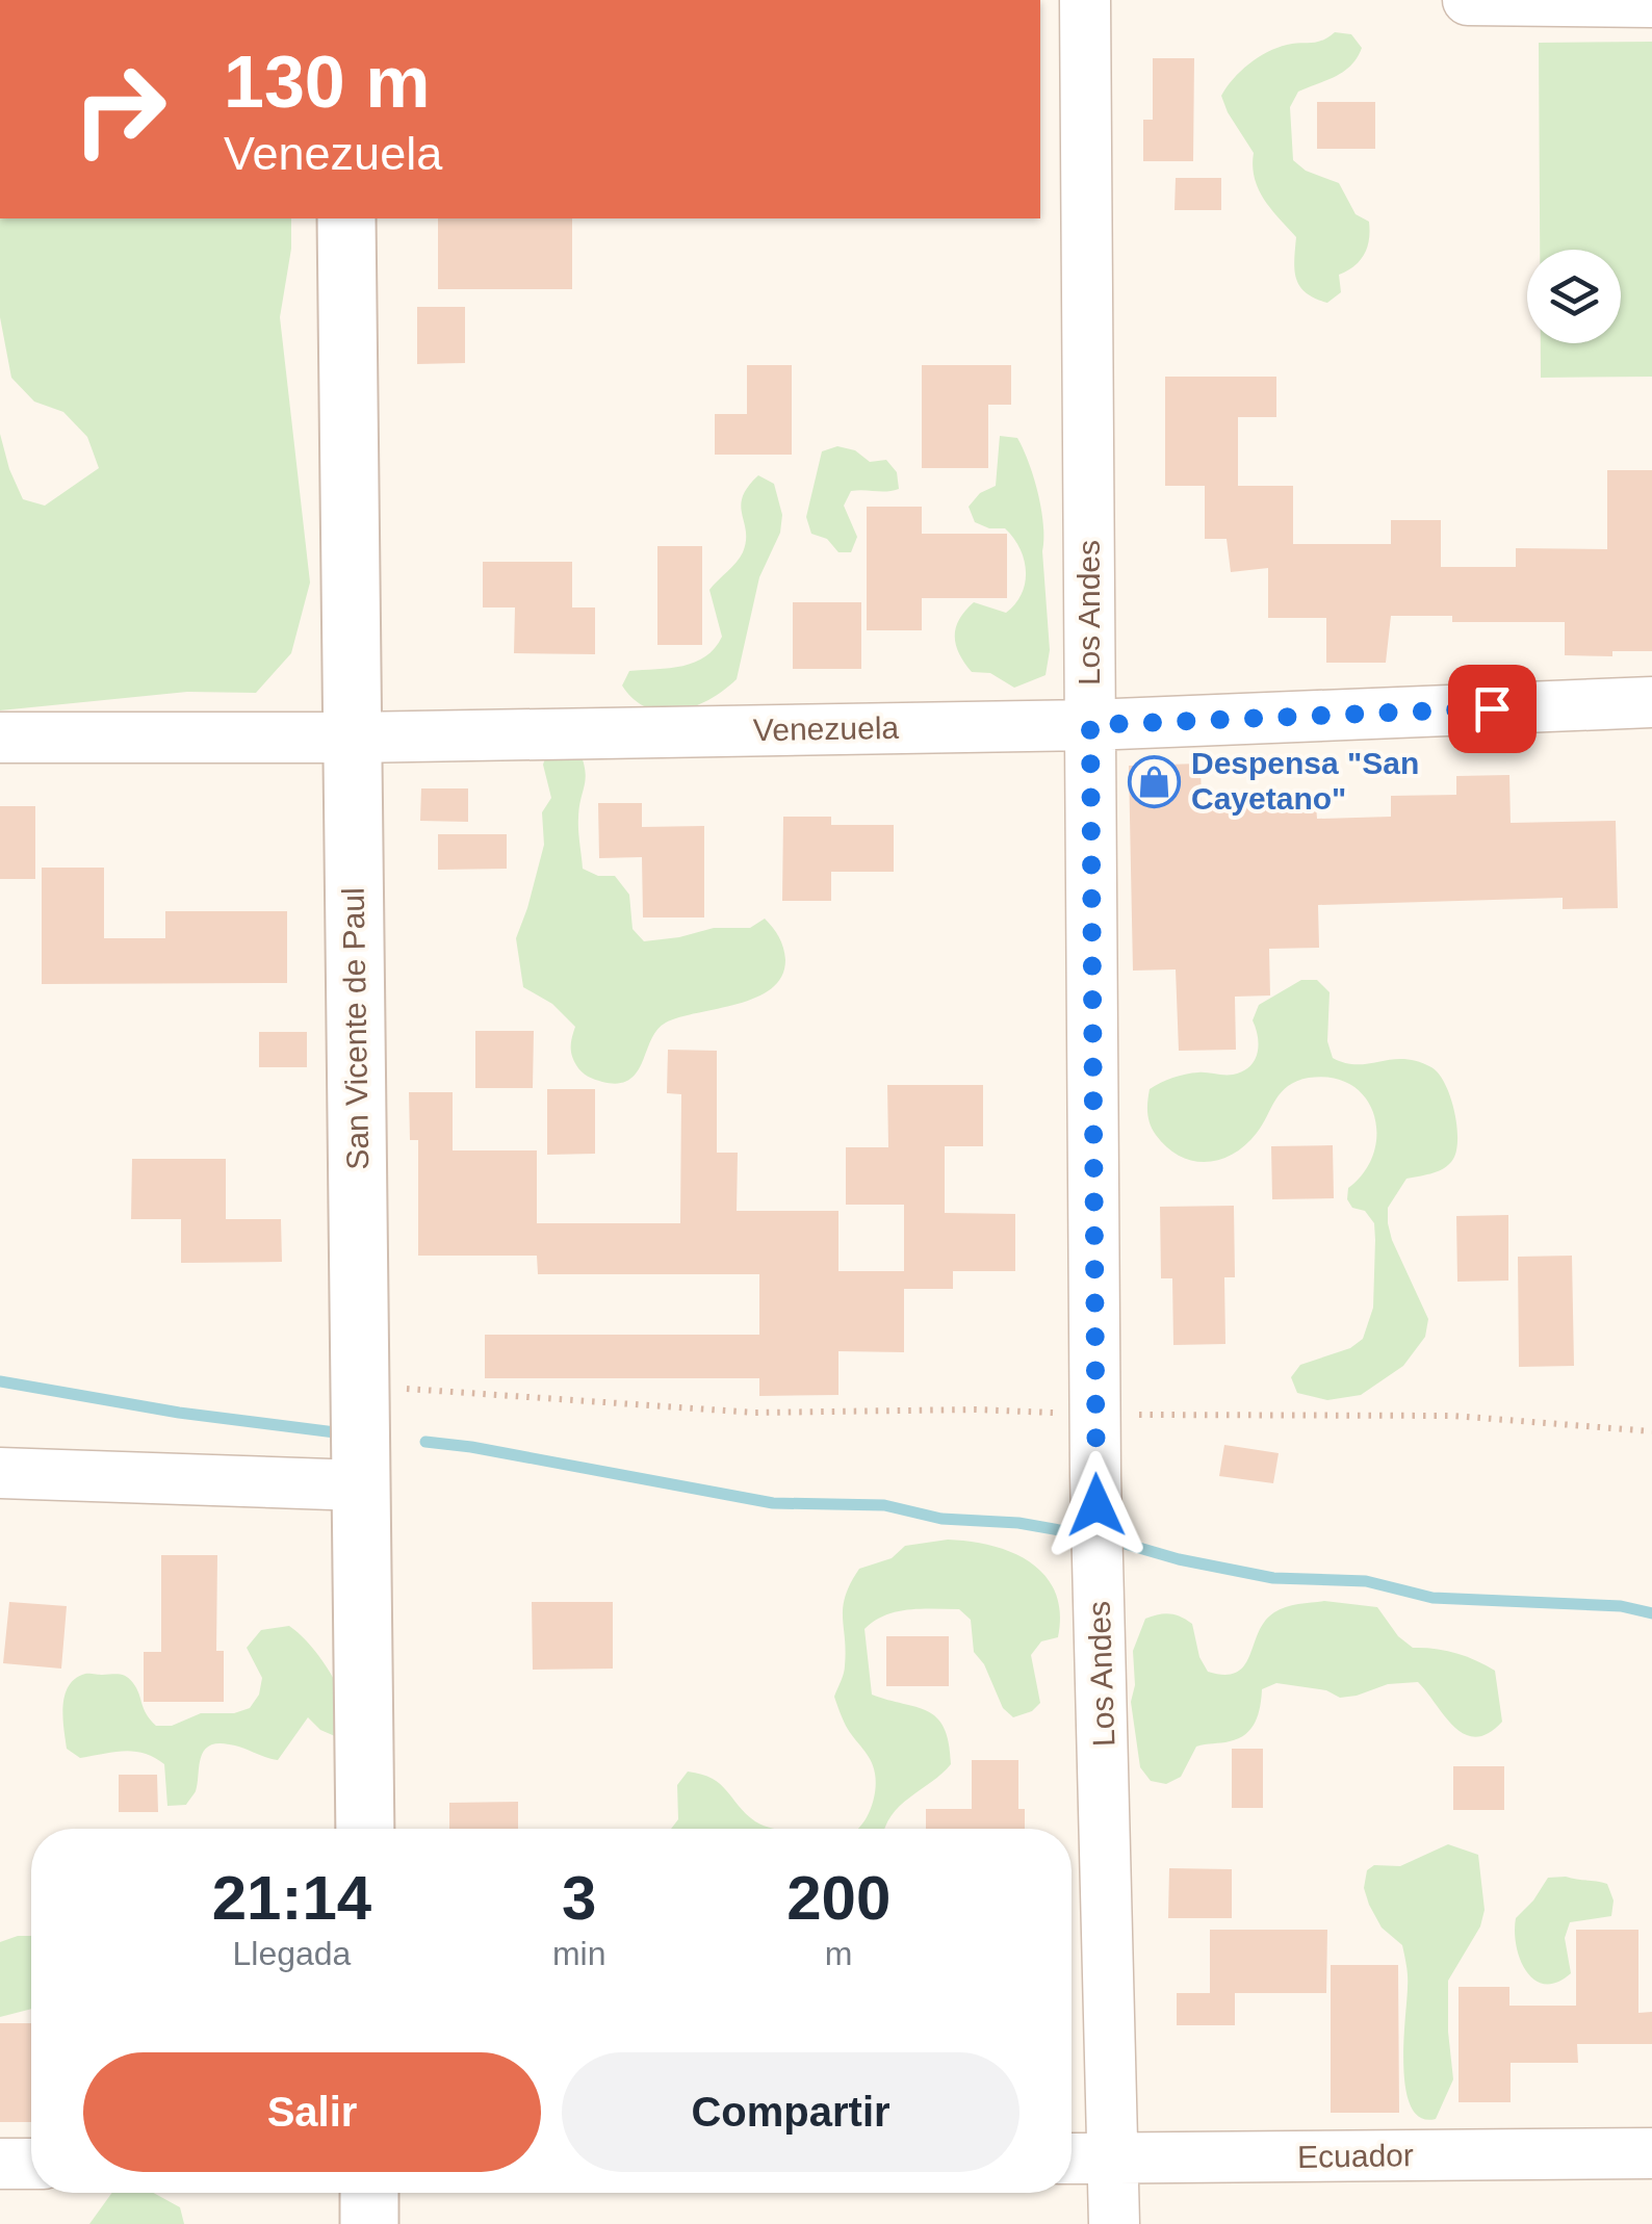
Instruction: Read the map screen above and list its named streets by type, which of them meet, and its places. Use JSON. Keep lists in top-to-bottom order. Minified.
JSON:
{"streets":{"street":["Los Andes","Venezuela","San Vicente de Paul","Ecuador"]},"crossings":[["Los Andes","Venezuela"],["Los Andes","Ecuador"],["Venezuela","San Vicente de Paul"]],"places":{"shop":["Despensa \"San Cayetano\""]},"page":{"turn":["130 m","Venezuela"],"eta":["21:14","Llegada","3","min","200","m"],"buttons":["Salir","Compartir"]}}
